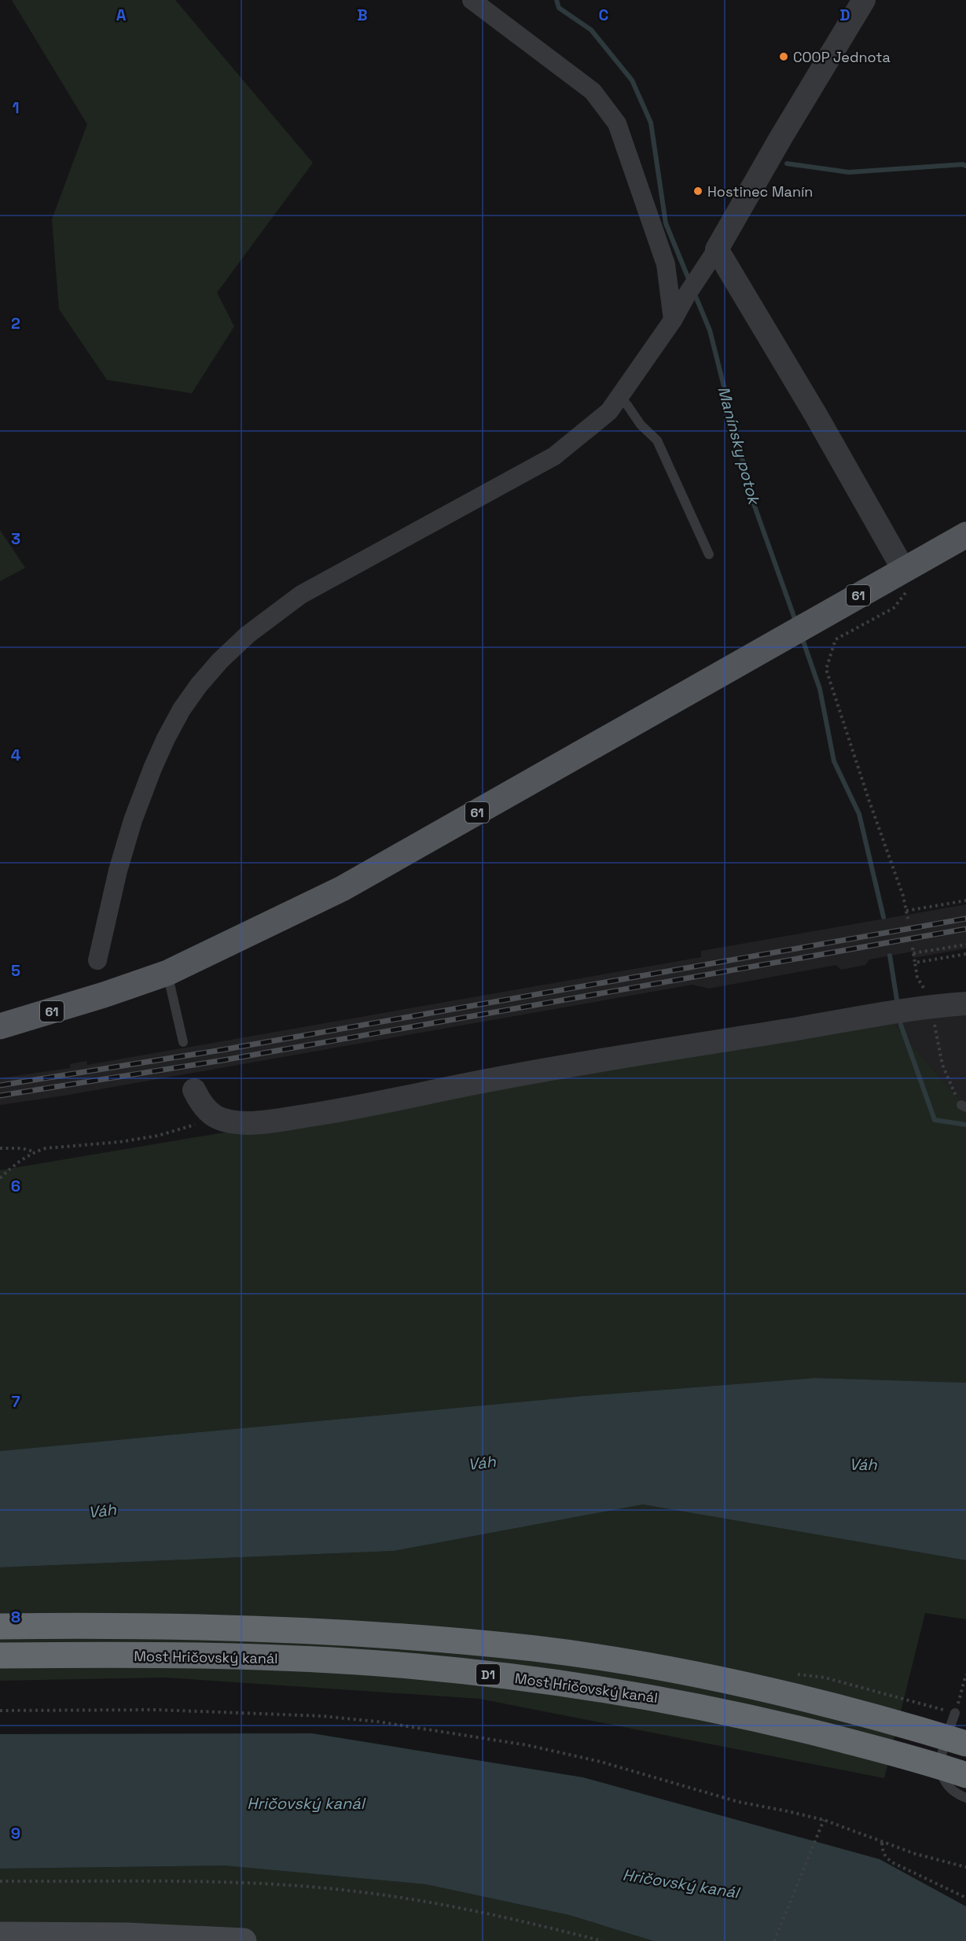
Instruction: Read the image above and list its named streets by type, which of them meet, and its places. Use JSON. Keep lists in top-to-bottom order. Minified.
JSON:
{"streets":{"highway":["Most Hričovský kanál","D1"],"main road":["61"]},"water":["Manínsky potok","Váh","Hričovský kanál"],"places":["COOP Jednota","Hostinec Manín"],"grid":{"columns":["A","B","C","D"],"rows":["1","2","3","4","5","6","7","8","9"]}}
